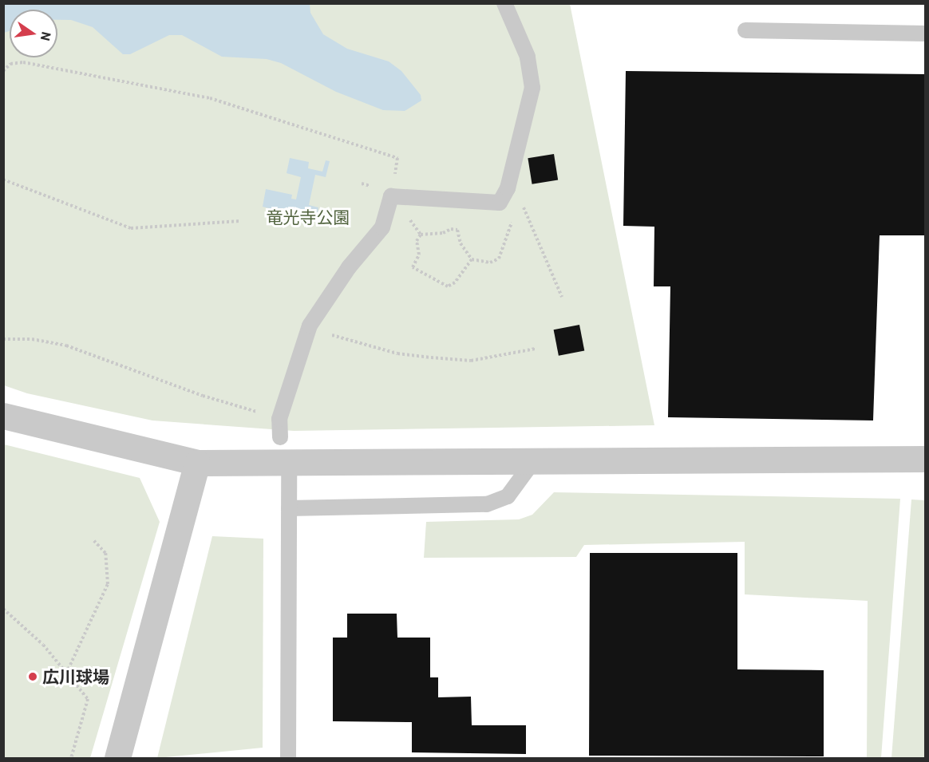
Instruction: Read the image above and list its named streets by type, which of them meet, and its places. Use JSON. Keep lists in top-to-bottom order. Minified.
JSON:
{"parks":["竜光寺公園"],"places":["広川球場"],"north":"right"}
